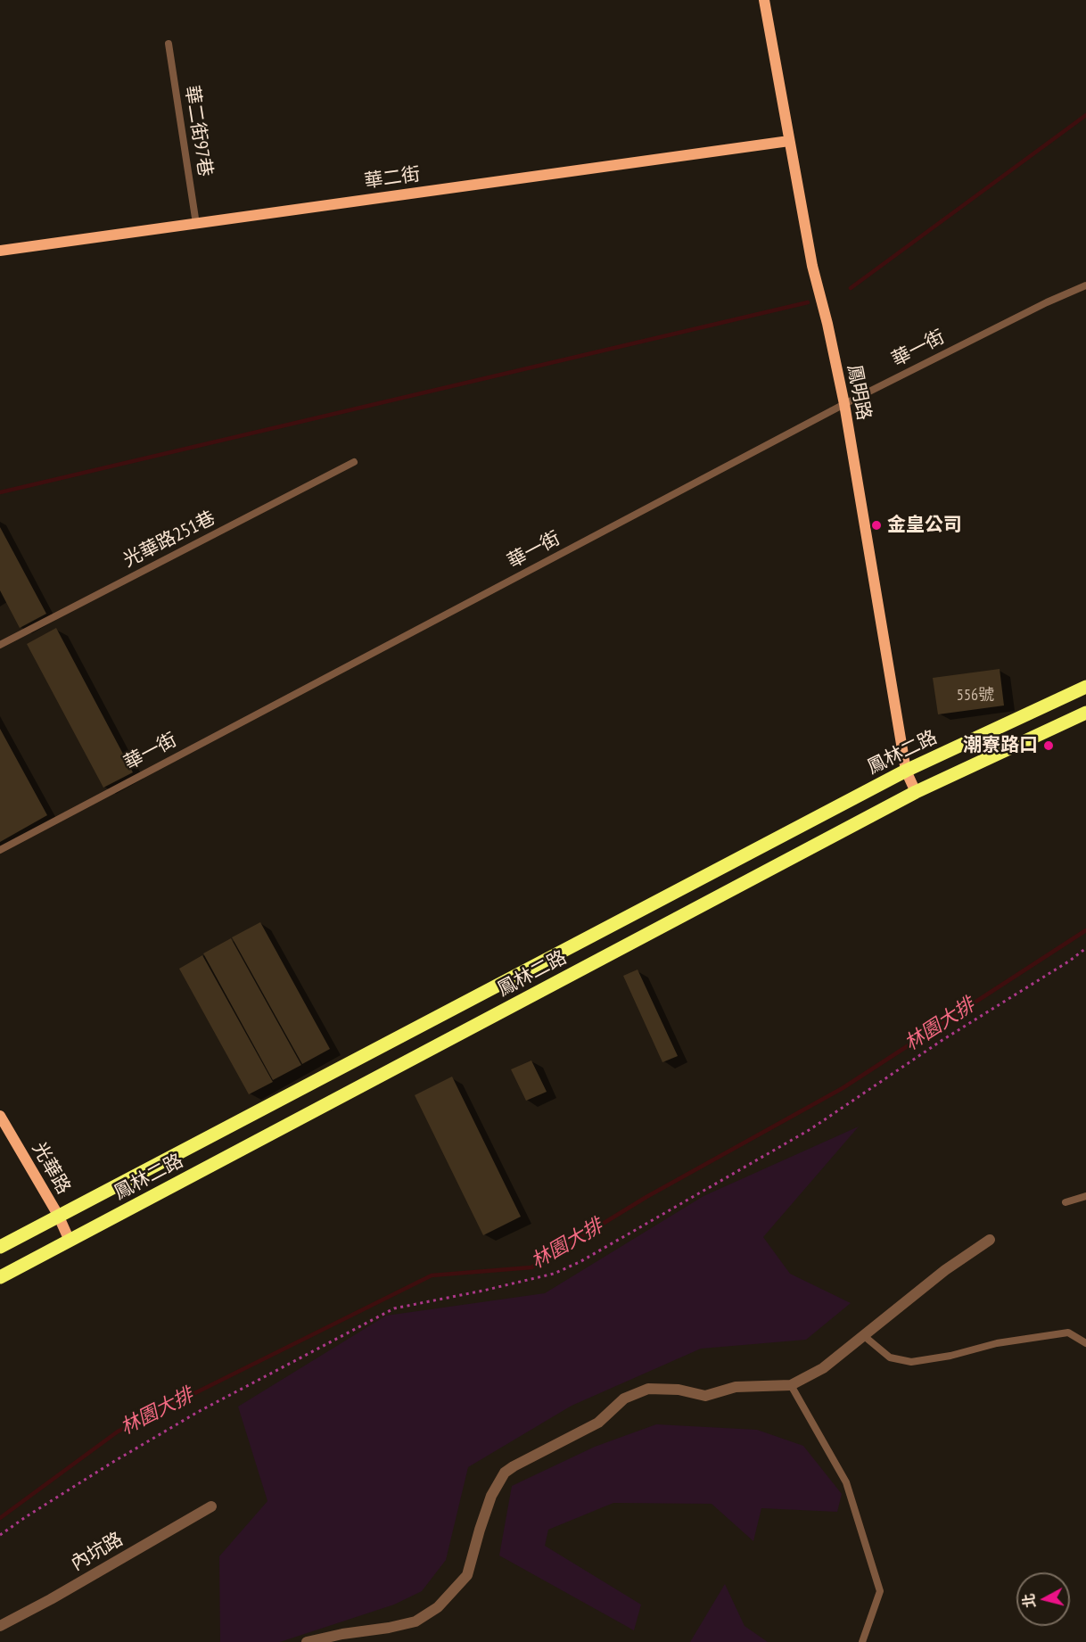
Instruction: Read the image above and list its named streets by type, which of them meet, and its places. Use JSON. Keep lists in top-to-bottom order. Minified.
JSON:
{"streets":{"main road":["鳳林二路"],"street":["華二街","鳳明路","光華路","內坑路"],"lane":["華二街97巷","華一街","光華路251巷"]},"crossings":[["華二街97巷","華二街"],["華二街","鳳明路"],["華一街","鳳明路"],["鳳明路","鳳林二路"],["鳳林二路","光華路"]],"water":["林園大排"],"places":["金皇公司","潮寮路口"],"house_numbers":["556號"],"north":"left"}
